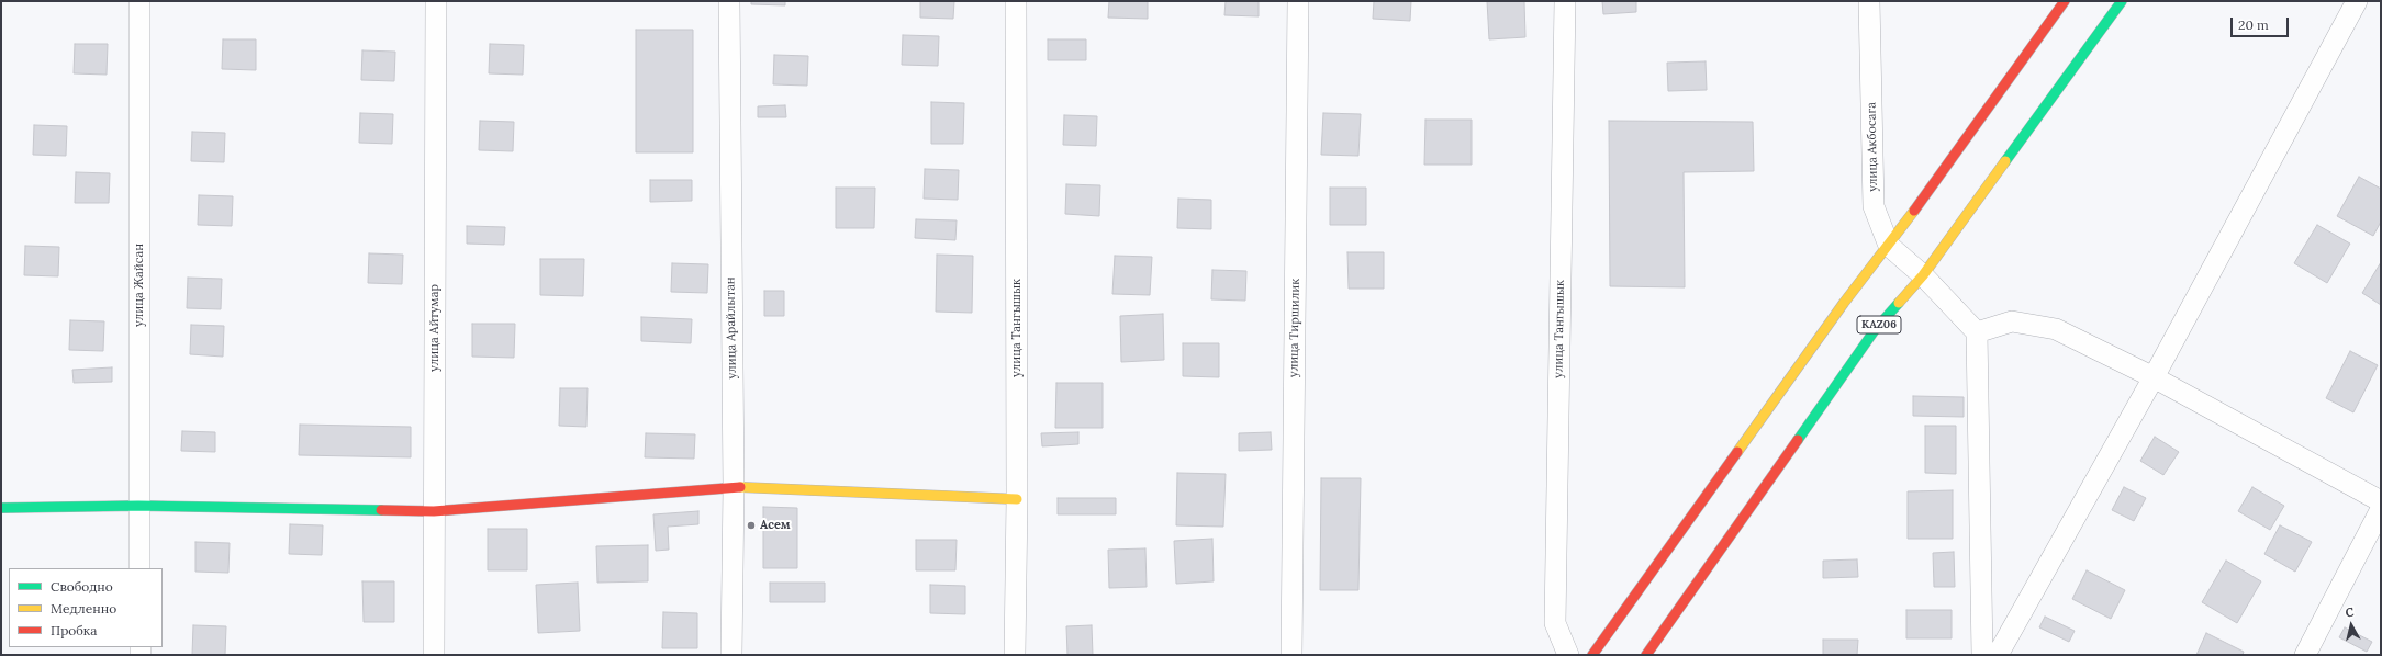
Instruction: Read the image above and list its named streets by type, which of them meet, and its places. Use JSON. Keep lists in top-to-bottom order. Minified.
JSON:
{"streets":{"main road":["KАZ06"],"street":["улица Акбосага","улица Жайсан","улица Айтумар","улица Арайлытан","улица Тангышык","улица Тиршилик"]},"crossings":[["улица Акбосага","KАZ06"]],"places":["Асем"],"legend":["Свободно","Медленно","Пробка"],"scale_bar":"20 m","north":"top"}
